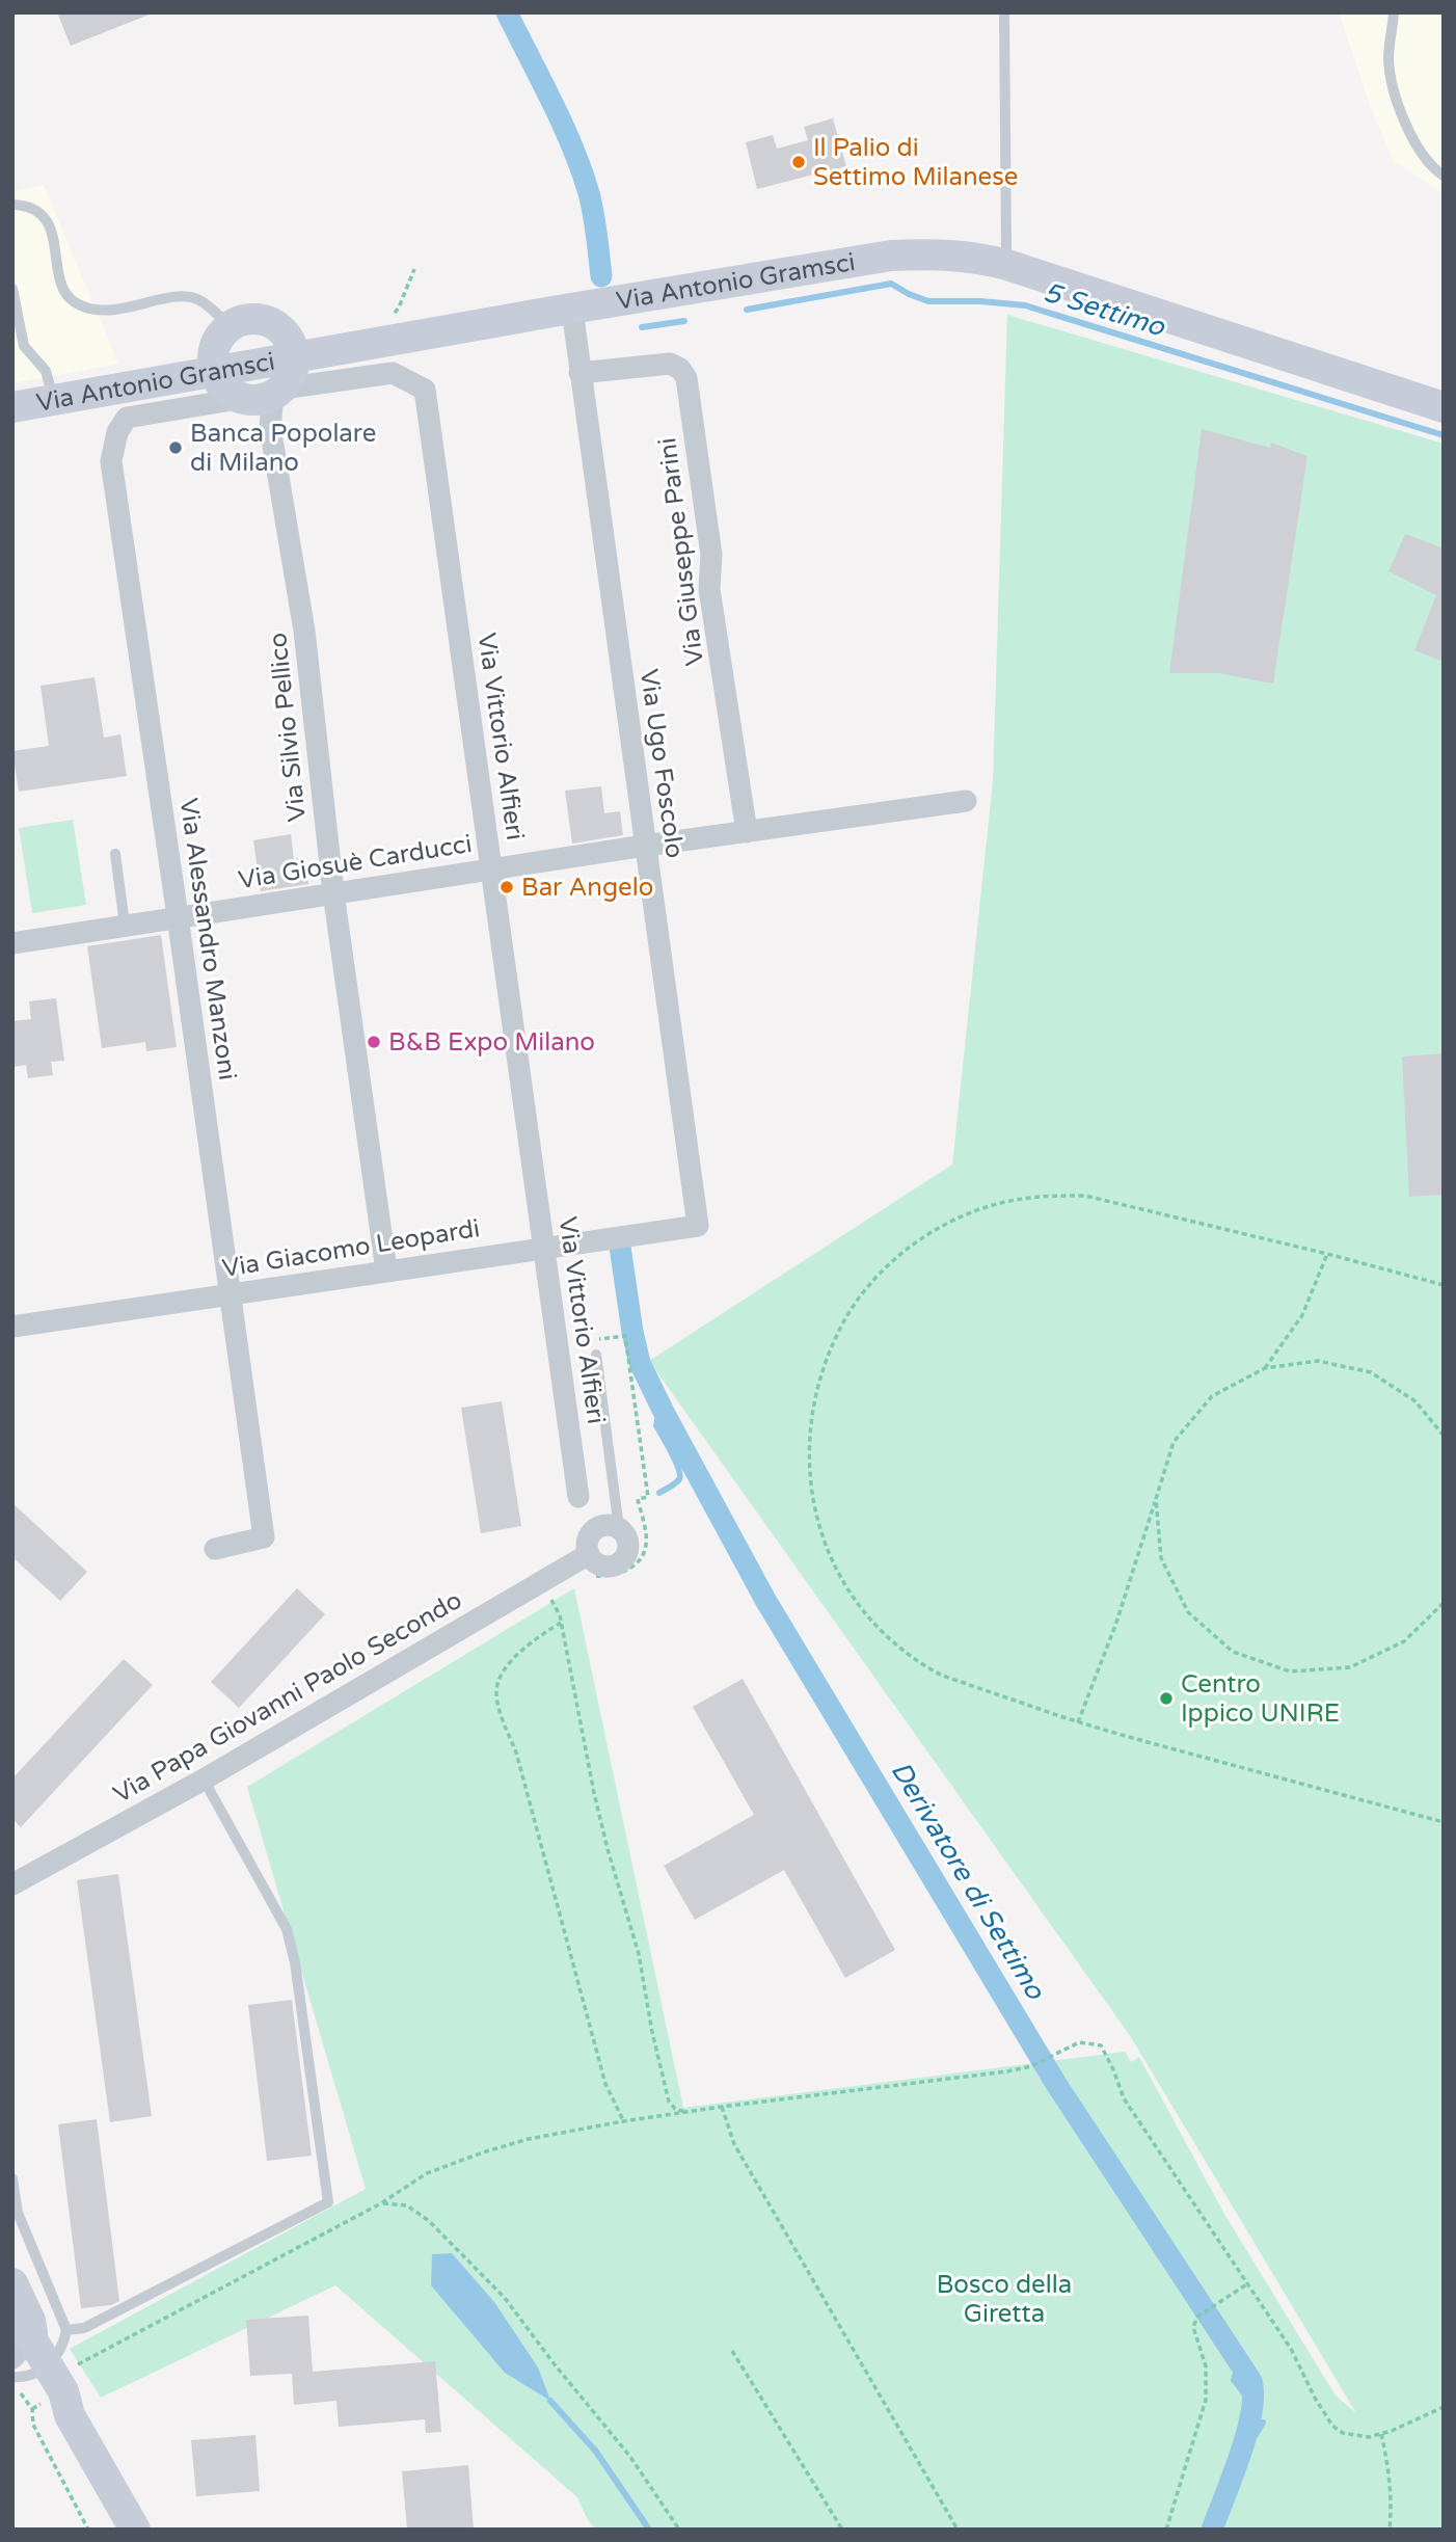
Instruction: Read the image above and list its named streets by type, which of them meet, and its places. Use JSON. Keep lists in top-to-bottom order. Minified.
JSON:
{"streets":{"main road":["Via Antonio Gramsci"],"street":["Via Giuseppe Parini","Via Silvio Pellico","Via Vittorio Alfieri","Via Ugo Foscolo","Via Giosuè Carducci","Via Alessandro Manzoni","Via Giacomo Leopardi","Via Papa Giovanni Paolo Secondo"]},"crossings":[["Via Antonio Gramsci","Via Ugo Foscolo"],["Via Giuseppe Parini","Via Ugo Foscolo"],["Via Giuseppe Parini","Via Giosuè Carducci"],["Via Silvio Pellico","Via Vittorio Alfieri"],["Via Silvio Pellico","Via Giosuè Carducci"],["Via Silvio Pellico","Via Alessandro Manzoni"],["Via Silvio Pellico","Via Giacomo Leopardi"],["Via Vittorio Alfieri","Via Giosuè Carducci"],["Via Vittorio Alfieri","Via Alessandro Manzoni"],["Via Vittorio Alfieri","Via Giacomo Leopardi"],["Via Ugo Foscolo","Via Giosuè Carducci"],["Via Ugo Foscolo","Via Giacomo Leopardi"],["Via Giosuè Carducci","Via Alessandro Manzoni"],["Via Alessandro Manzoni","Via Giacomo Leopardi"]],"water":["5 Settimo","Derivatore di Settimo"],"parks":["Bosco della Giretta"],"places":["Il Palio di Settimo Milanese","Banca Popolare di Milano","Bar Angelo","B&B Expo Milano","Centro Ippico UNIRE"]}
